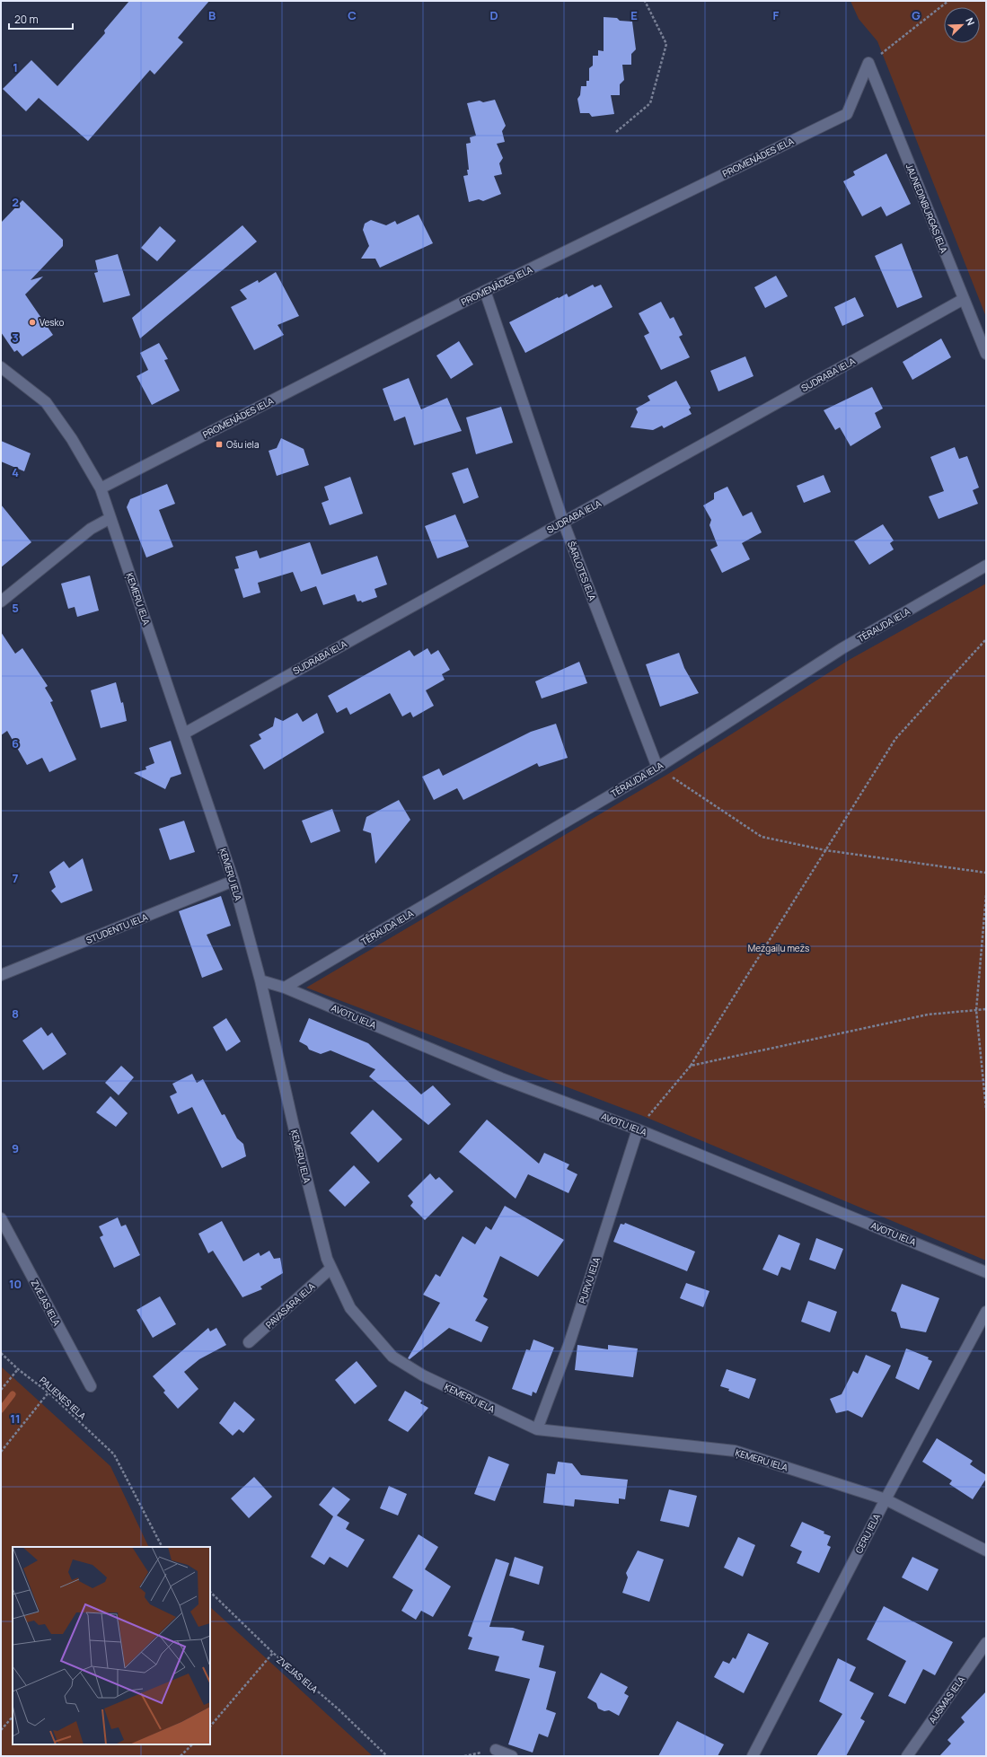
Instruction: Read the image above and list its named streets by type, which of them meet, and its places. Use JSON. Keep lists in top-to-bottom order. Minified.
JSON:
{"streets":{"street":["PROMENĀDES IELA","JAUNEDINBURGAS IELA","SUDRABA IELA","ŠARLOTES IELA","ĶEMERU IELA","TĒRAUDA IELA","STUDENTU IELA","AVOTU IELA","PURVU IELA","ZVEJAS IELA","PAVASARA IELA","CERU IELA","AUSMAS IELA"],"path":["PALIENES IELA"]},"crossings":[["PROMENĀDES IELA","JAUNEDINBURGAS IELA"],["PROMENĀDES IELA","ŠARLOTES IELA"],["PROMENĀDES IELA","ĶEMERU IELA"],["JAUNEDINBURGAS IELA","SUDRABA IELA"],["SUDRABA IELA","ŠARLOTES IELA"],["SUDRABA IELA","ĶEMERU IELA"],["ŠARLOTES IELA","TĒRAUDA IELA"],["ĶEMERU IELA","STUDENTU IELA"],["ĶEMERU IELA","AVOTU IELA"],["ĶEMERU IELA","PURVU IELA"],["ĶEMERU IELA","PAVASARA IELA"],["ĶEMERU IELA","CERU IELA"],["TĒRAUDA IELA","AVOTU IELA"],["AVOTU IELA","PURVU IELA"]],"parks":["Mežgaiļu mežs"],"places":{"other":["Vesko"],"transit":["Ošu iela"]},"scale_bar":"20 m","north":"top right","grid":{"columns":["B","C","D","E","F","G"],"rows":["1","2","3","4","5","6","7","8","9","10","11"]}}
